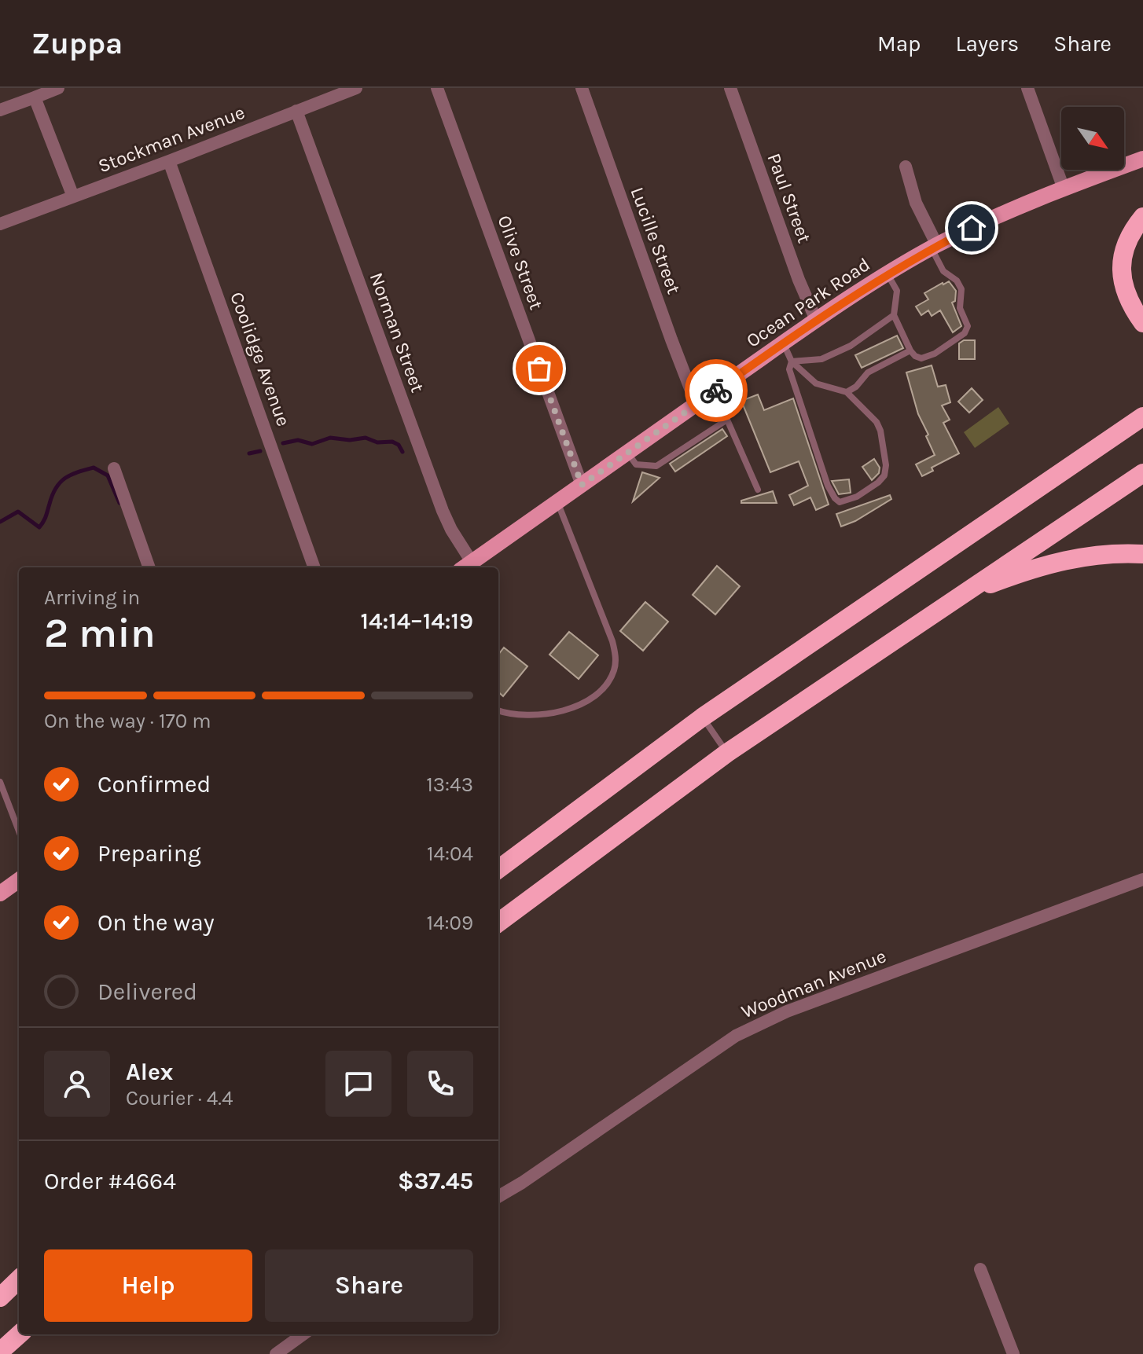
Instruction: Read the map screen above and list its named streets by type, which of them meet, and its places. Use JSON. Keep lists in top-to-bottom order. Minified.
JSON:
{"streets":{"main road":["Ocean Park Road"],"street":["Stockman Avenue","Paul Street","Lucille Street","Olive Street","Norman Street","Coolidge Avenue","Woodman Avenue"]},"crossings":[["Stockman Avenue","Norman Street"],["Stockman Avenue","Coolidge Avenue"],["Paul Street","Ocean Park Road"],["Lucille Street","Ocean Park Road"],["Olive Street","Ocean Park Road"],["Ocean Park Road","Norman Street"]],"north":"bottom right","page":{"header":"Zuppa","nav":["Map","Layers","Share"],"heading":["2 min","Arriving in","14:14–14:19"],"panel":["Alex","Courier · 4.4","Order #4664","$37.45"],"bar":"On the way · 170 m","list":[["Confirmed","13:43"],["Preparing","14:04"],["On the way","14:09"],"Delivered"],"buttons":["Help","Share"]}}
